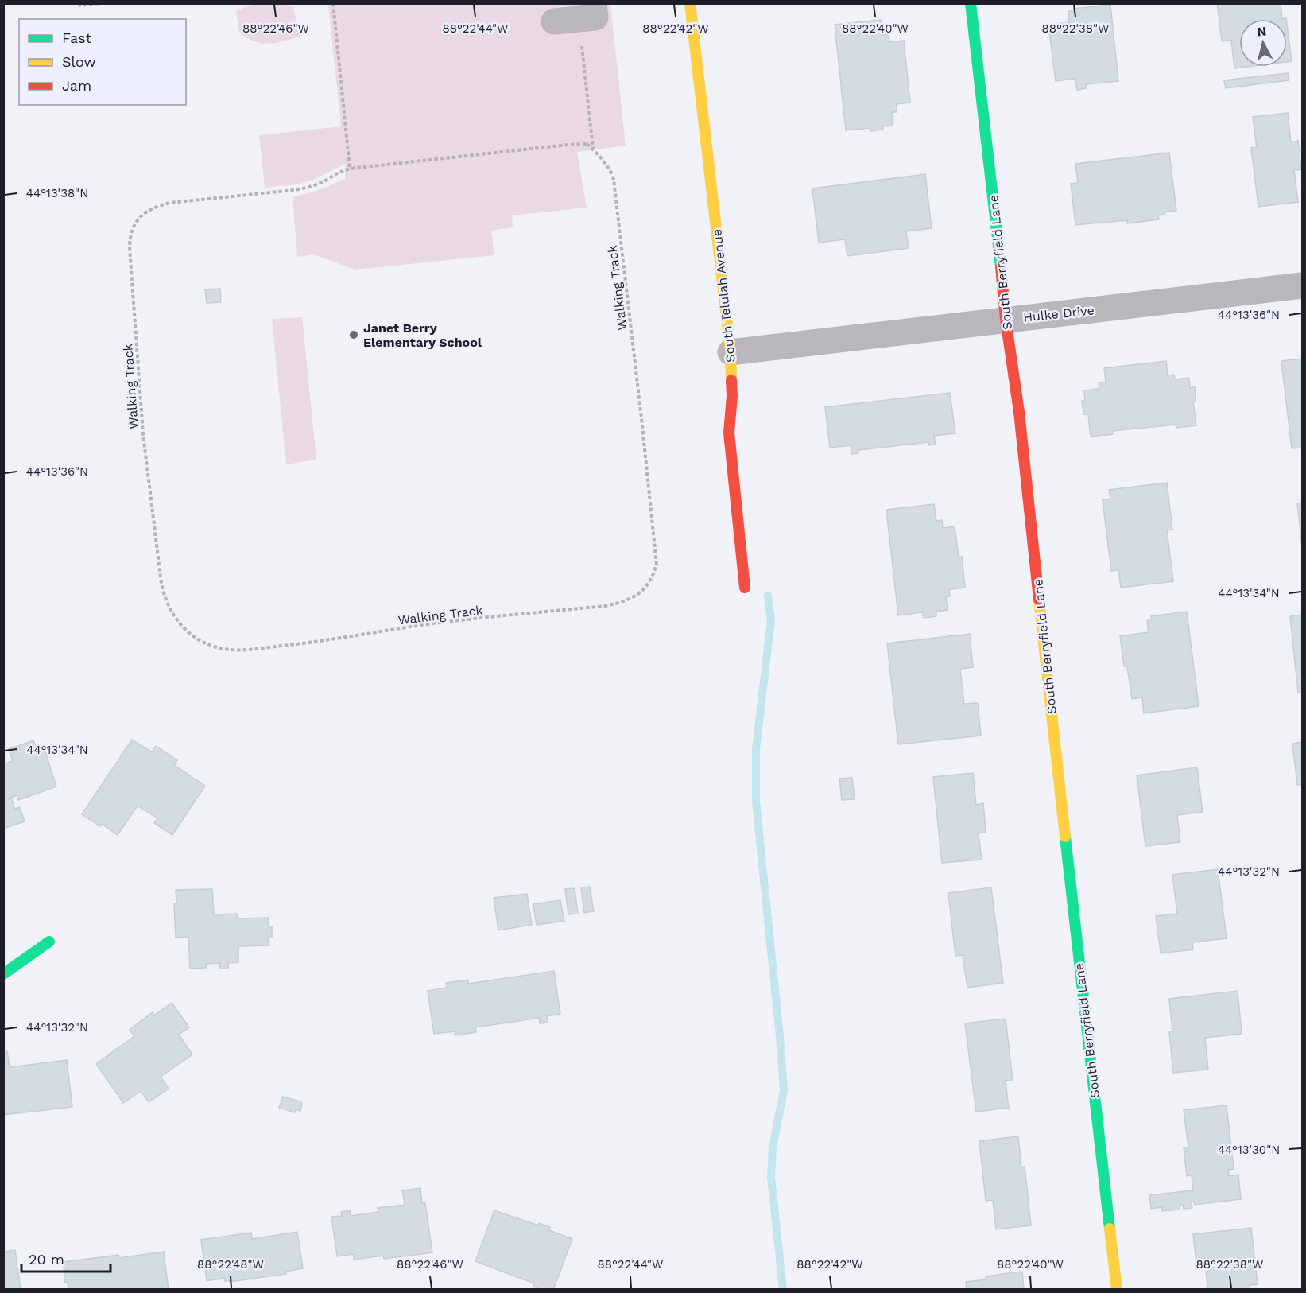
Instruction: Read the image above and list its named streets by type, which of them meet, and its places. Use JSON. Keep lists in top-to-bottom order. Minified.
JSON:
{"streets":{"street":["South Berryfield Lane","South Telulah Avenue","Hulke Drive"],"path":["Walking Track"]},"crossings":[["South Berryfield Lane","Hulke Drive"],["South Telulah Avenue","Hulke Drive"]],"places":["Janet Berry Elementary School"],"legend":["Fast","Slow","Jam"],"scale_bar":"20 m","north":"top","coordinates":["88°22'46\"W","88°22'44\"W","88°22'42\"W","88°22'40\"W","88°22'38\"W","44°13'38\"N","44°13'36\"N","44°13'34\"N","44°13'32\"N","44°13'30\"N","88°22'48\"W"]}
